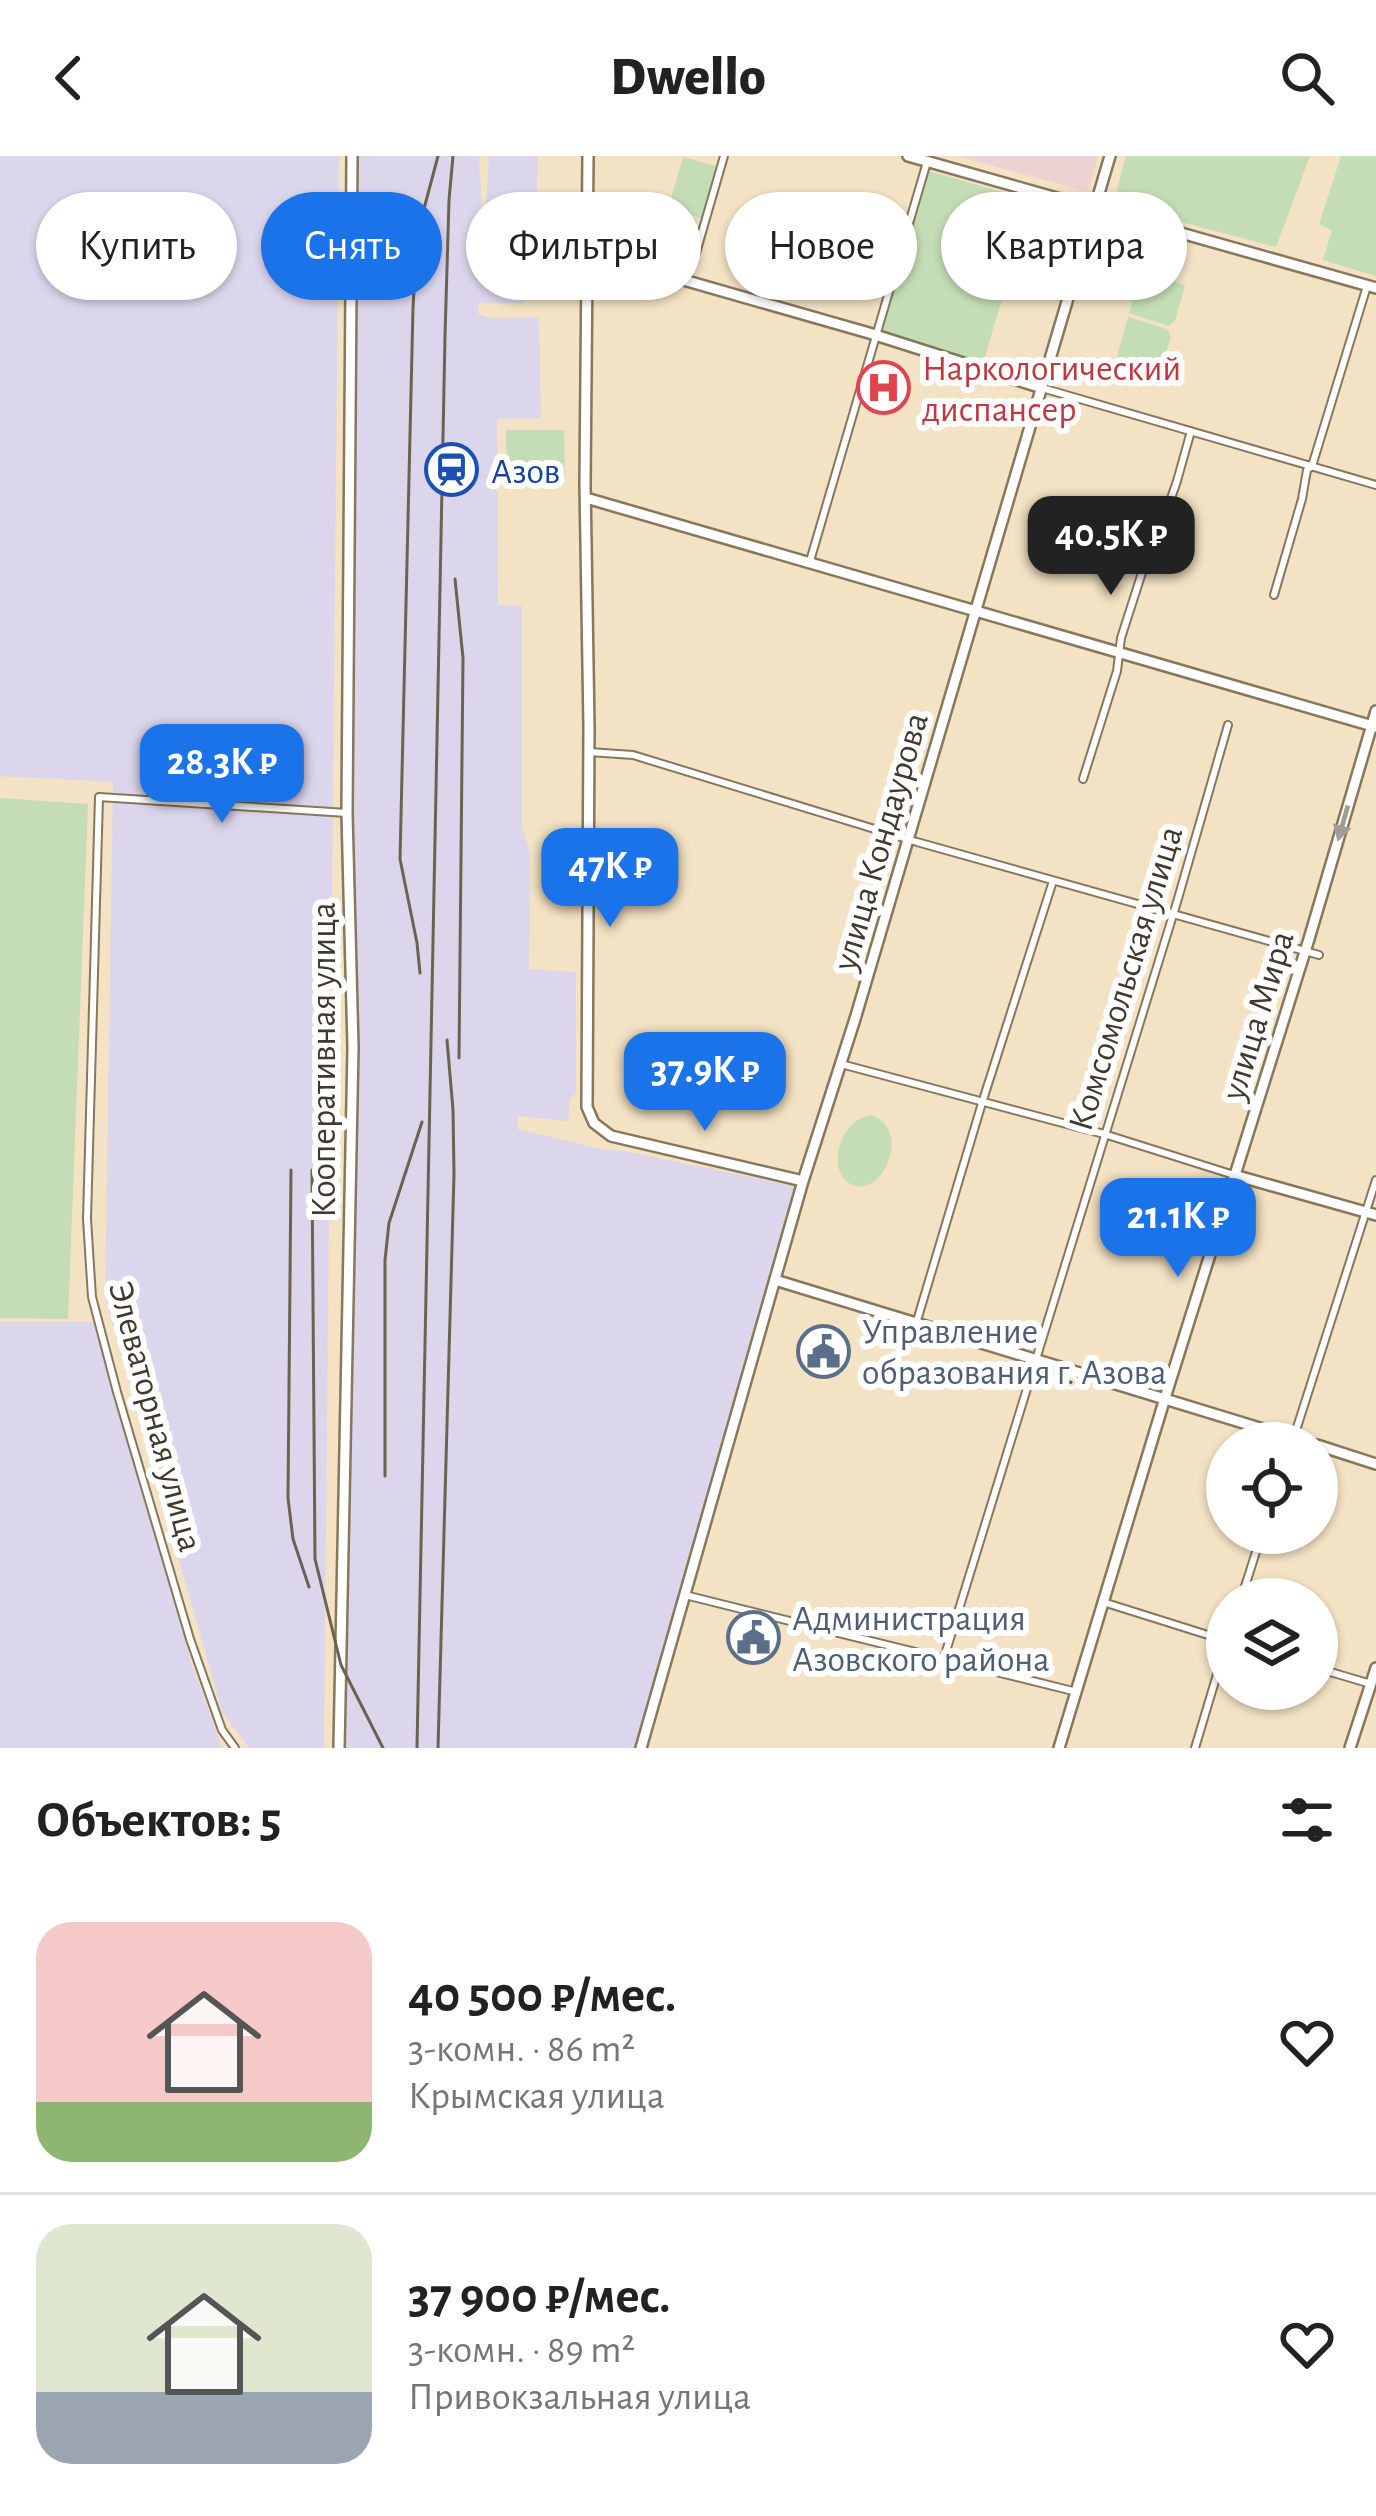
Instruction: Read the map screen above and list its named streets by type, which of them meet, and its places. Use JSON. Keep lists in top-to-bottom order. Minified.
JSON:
{"streets":{"street":["улица Кондаурова","Комсомольская улица","улица Мира","Кооперативная улица","Элеваторная улица"]},"crossings":[["Кооперативная улица","Элеваторная улица"]],"places":{"hospital":["Наркологический диспансер"],"station":["Азов"],"public building":["Управление образования г. Азова","Администрация Азовского района"]},"page":{"header":"Dwello","chip":["Купить","Снять","Фильтры","Новое","Квартира"],"price":["40.5K ₽","28.3K ₽","47K ₽","37.9K ₽","21.1K ₽"],"heading":"Объектов: 5","list":[{"name":"40 500 ₽/мес.","note":"3-комн. · 86 m² · Крымская улица"},{"name":"37 900 ₽/мес.","note":"3-комн. · 89 m² · Привокзальная улица"}]}}
